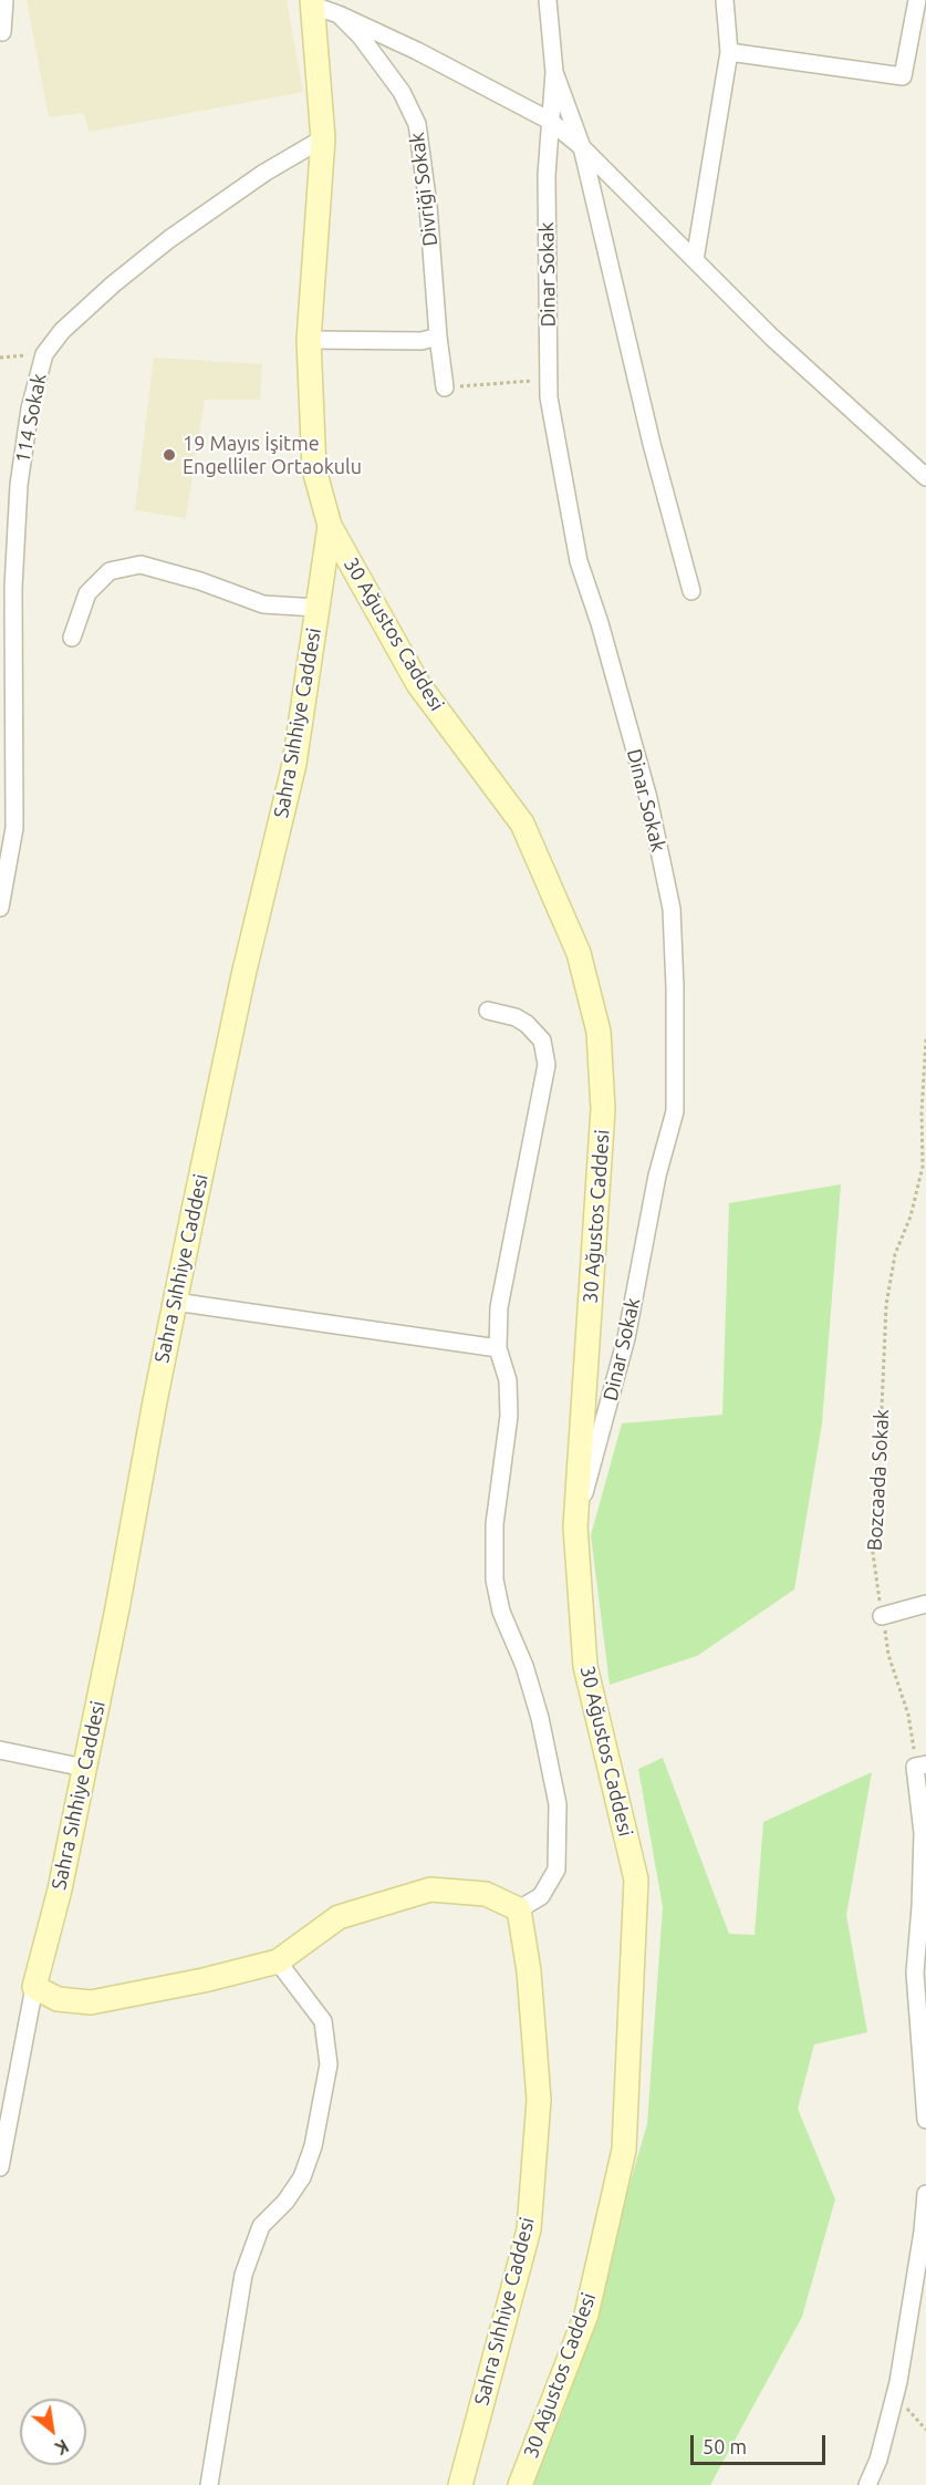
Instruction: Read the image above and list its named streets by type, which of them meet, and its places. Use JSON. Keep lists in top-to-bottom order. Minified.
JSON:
{"streets":{"street":["Divriği Sokak","Dinar Sokak","114 Sokak","30 Ağustos Caddesi","Sahra Sıhhiye Caddesi"],"path":["Bozcaada Sokak"]},"crossings":[["Divriği Sokak","30 Ağustos Caddesi"],["Dinar Sokak","30 Ağustos Caddesi"],["114 Sokak","30 Ağustos Caddesi"],["30 Ağustos Caddesi","Sahra Sıhhiye Caddesi"]],"places":["19 Mayıs İşitme Engelliler Ortaokulu"],"scale_bar":"50 m","north":"bottom right"}
